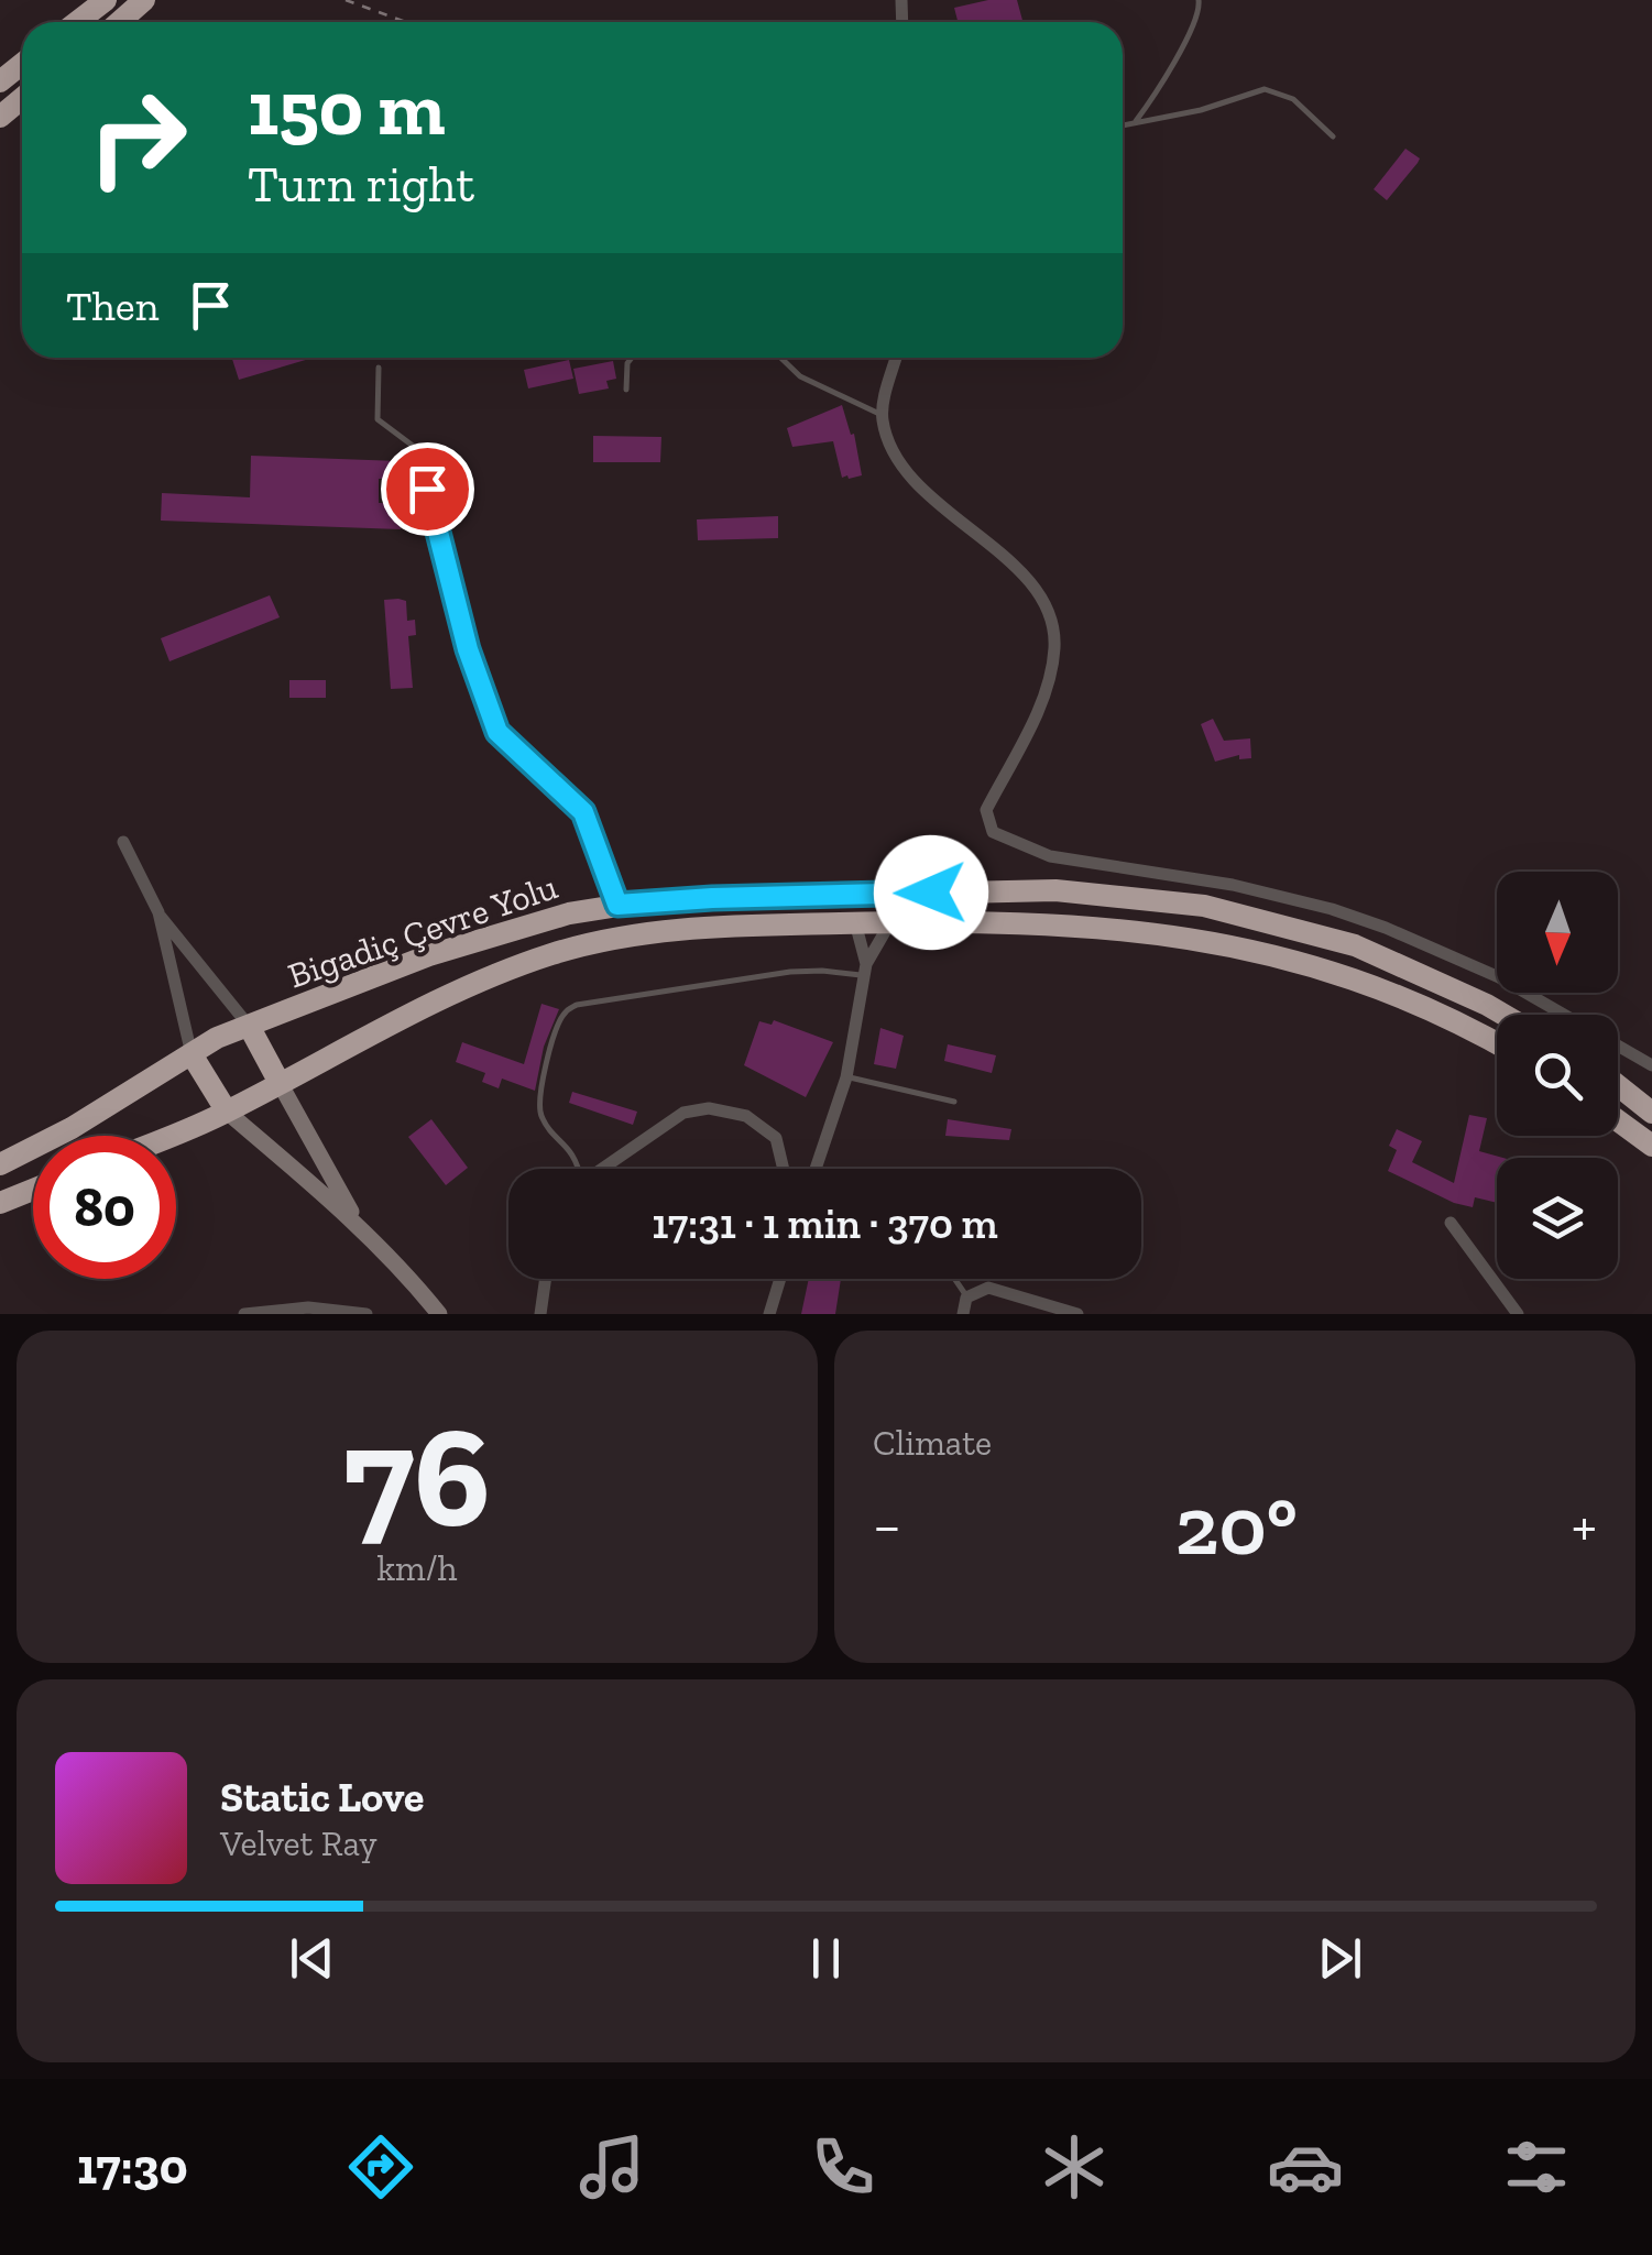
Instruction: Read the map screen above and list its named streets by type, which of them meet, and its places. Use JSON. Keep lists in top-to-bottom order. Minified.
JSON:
{"streets":{"highway":["Bigadiç Çevre Yolu"]},"north":"bottom","page":{"turn":["150 m","Turn right"],"then":"Then","limit":"80","trip":"17:31 · 1 min · 370 m","tile":[["76","km/h"],"Climate"],"heat":["−","20°","+"],"song":["Static Love","Velvet Ray"],"tabs":"17:30"}}
